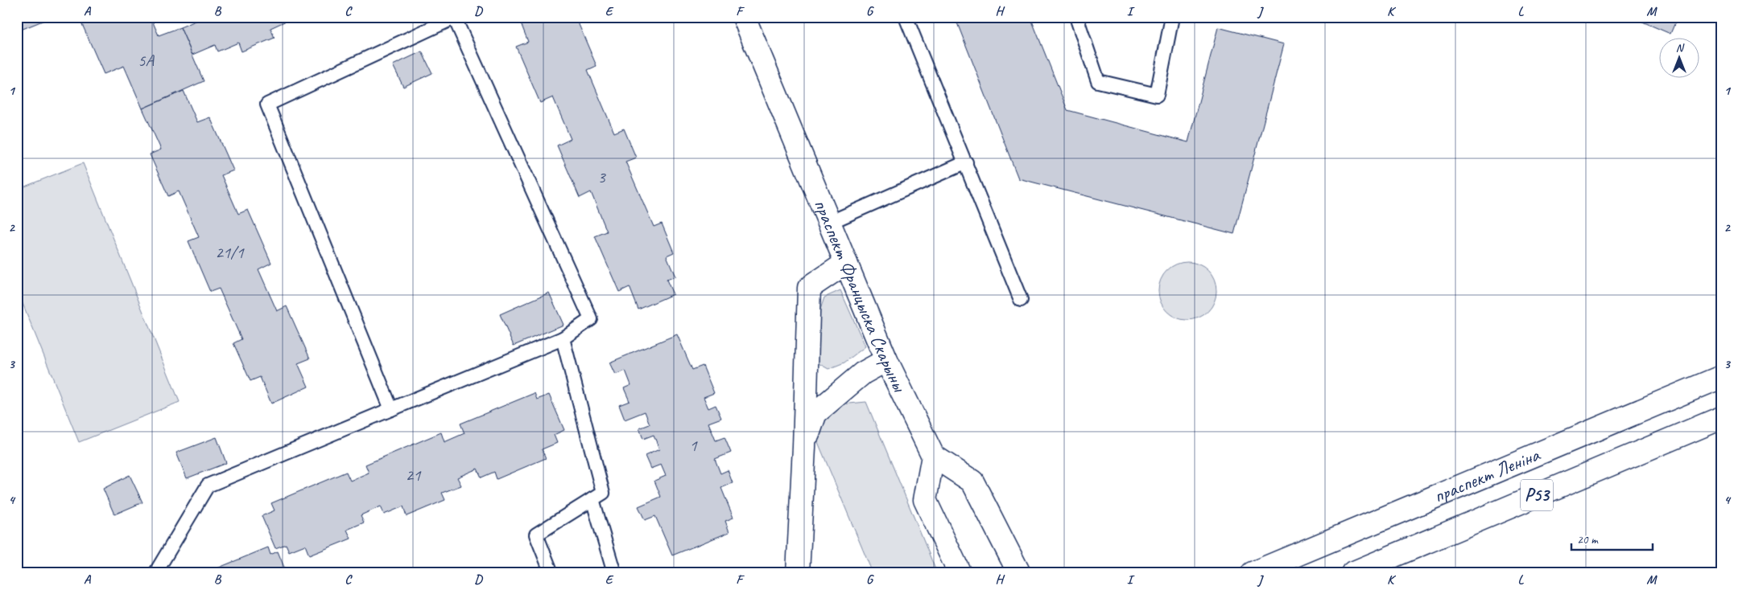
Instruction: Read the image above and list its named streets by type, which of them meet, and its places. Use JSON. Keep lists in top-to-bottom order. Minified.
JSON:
{"streets":{"main road":["праспект Францыска Скарыны","праспект Леніна","Р53"]},"house_numbers":["5А","3","21/1","1","21"],"scale_bar":"20 m","north":"top","grid":{"columns":["A","B","C","D","E","F","G","H","I","J","K","L","M"],"rows":["1","2","3","4"]}}
